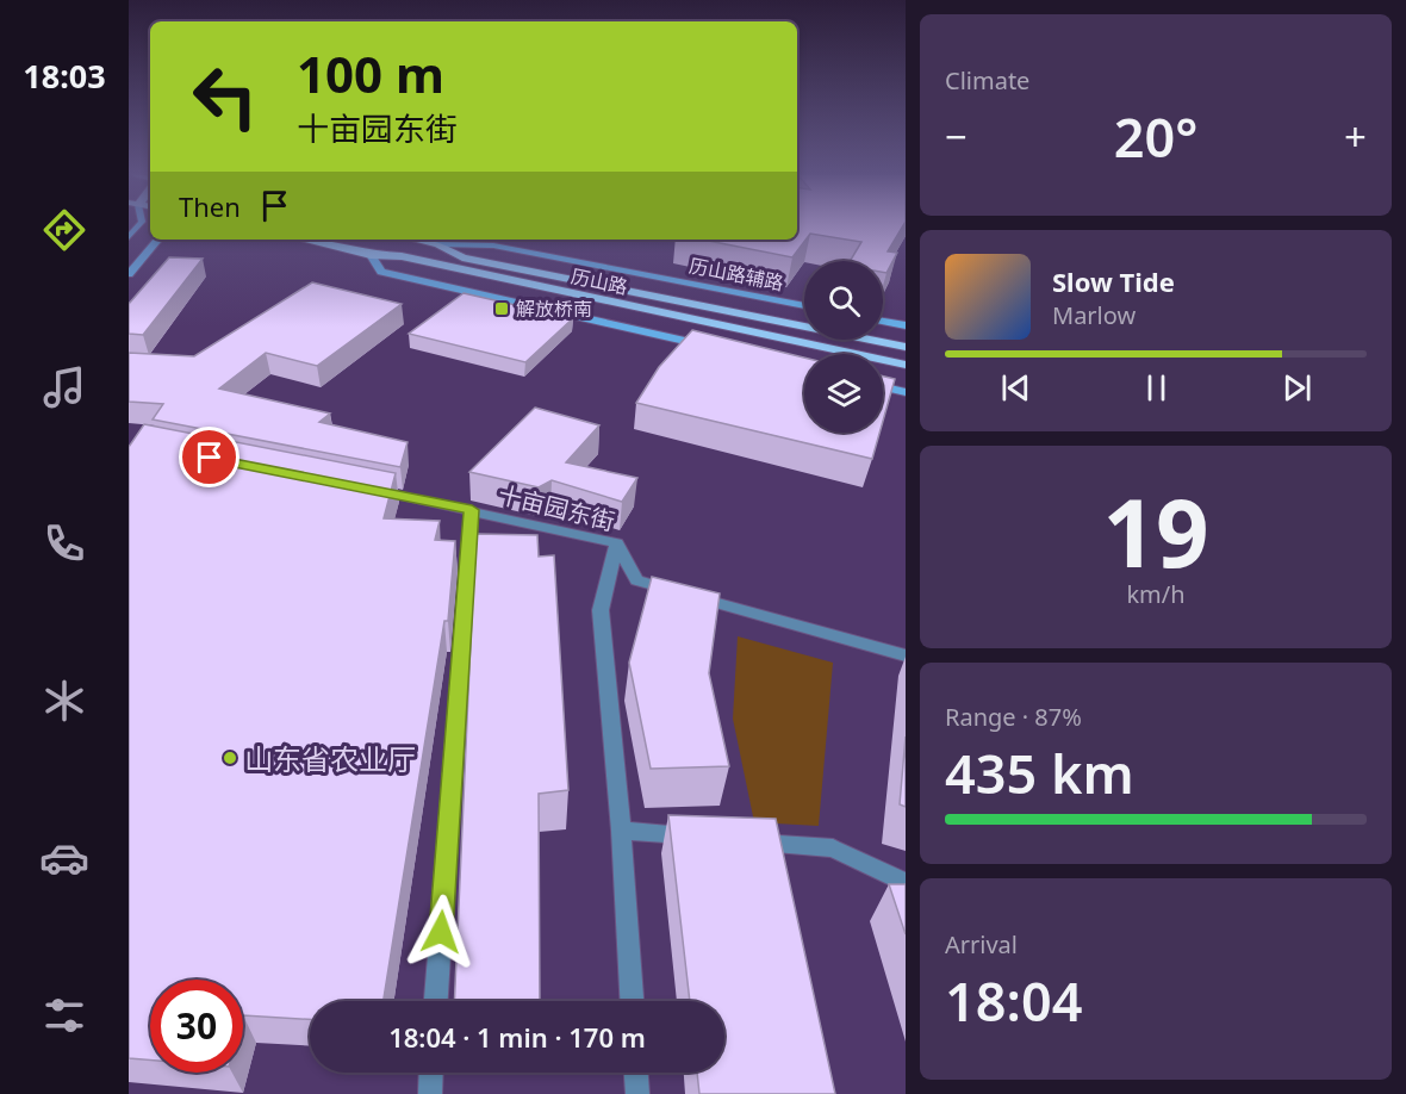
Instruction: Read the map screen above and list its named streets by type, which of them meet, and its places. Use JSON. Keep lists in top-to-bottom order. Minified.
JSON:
{"streets":{"main road":["历山路"],"street":["历山路辅路","十亩园东街"]},"crossings":[["历山路辅路","历山路"]],"places":{"transit":["解放桥南"],"other":["山东省农业厅"]},"page":{"tabs":"18:03","tile":["Climate",["19","km/h"],["Range · 87%","435 km"],["Arrival","18:04"]],"turn":["100 m","十亩园东街"],"heat":["−","20°","+"],"then":"Then","song":["Slow Tide","Marlow"],"limit":"30","trip":"18:04 · 1 min · 170 m"}}
